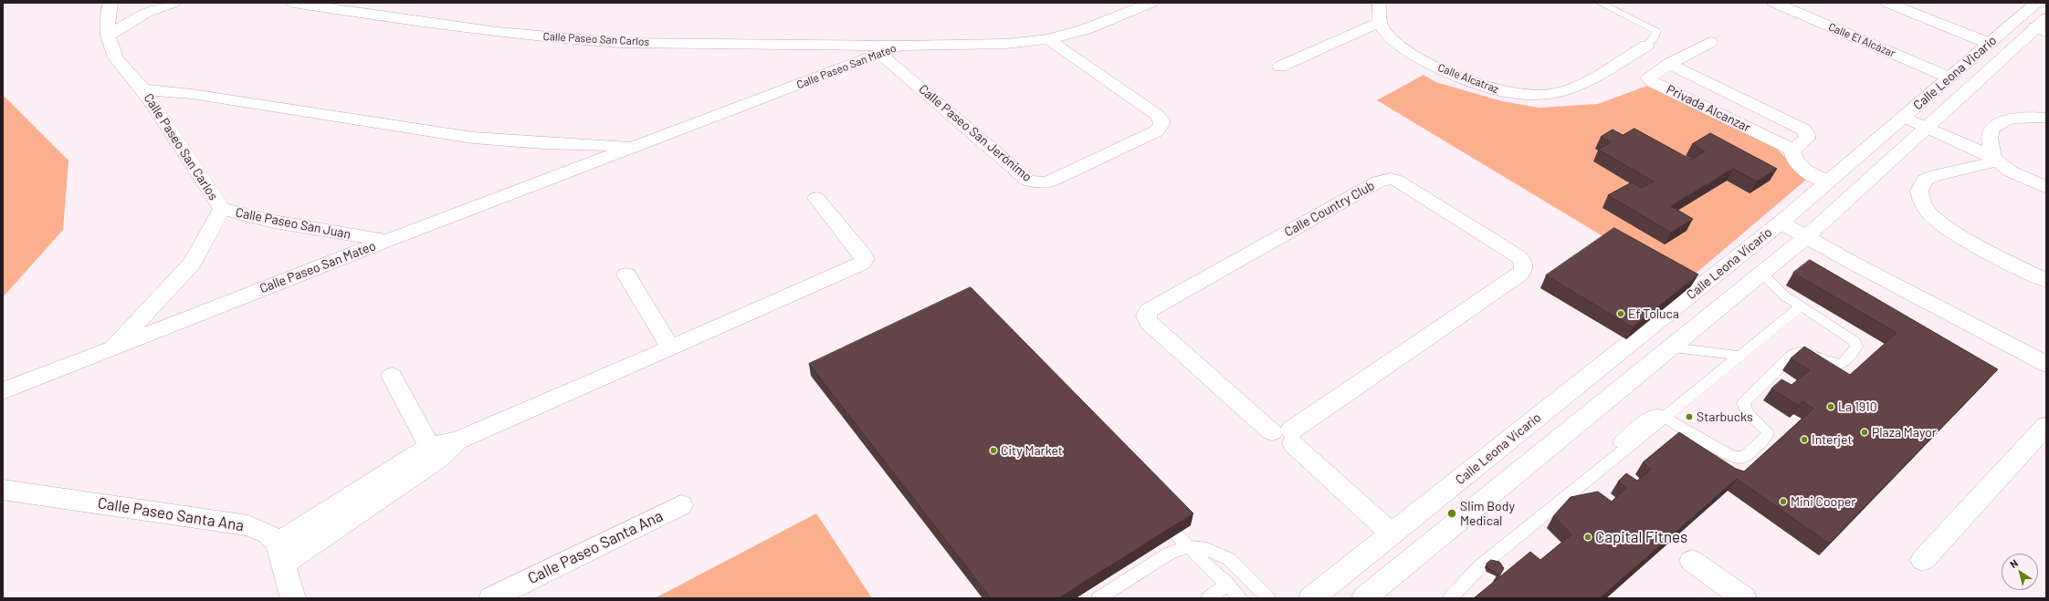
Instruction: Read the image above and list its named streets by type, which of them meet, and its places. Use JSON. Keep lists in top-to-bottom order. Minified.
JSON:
{"streets":{"street":["Calle Paseo San Carlos","Calle El Alcázar","Calle Paseo San Mateo","Calle Leona Vicario","Calle Alcatraz","Privada Alcanzar","Calle Paseo San Jerónimo","Calle Country Club","Calle Paseo San Juan","Calle Paseo Santa Ana"]},"crossings":[["Calle Paseo San Carlos","Calle Paseo San Mateo"],["Calle Paseo San Carlos","Calle Paseo San Juan"],["Calle El Alcázar","Calle Leona Vicario"],["Calle Paseo San Mateo","Calle Paseo San Jerónimo"],["Calle Paseo San Mateo","Calle Paseo San Juan"],["Calle Leona Vicario","Calle Country Club"]],"places":["Ef Toluca","La 1910","Starbucks","Plaza Mayor","Interjet","City Market","Mini Cooper","Slim Body Medical","Capital Fitnes"],"north":"top left"}
